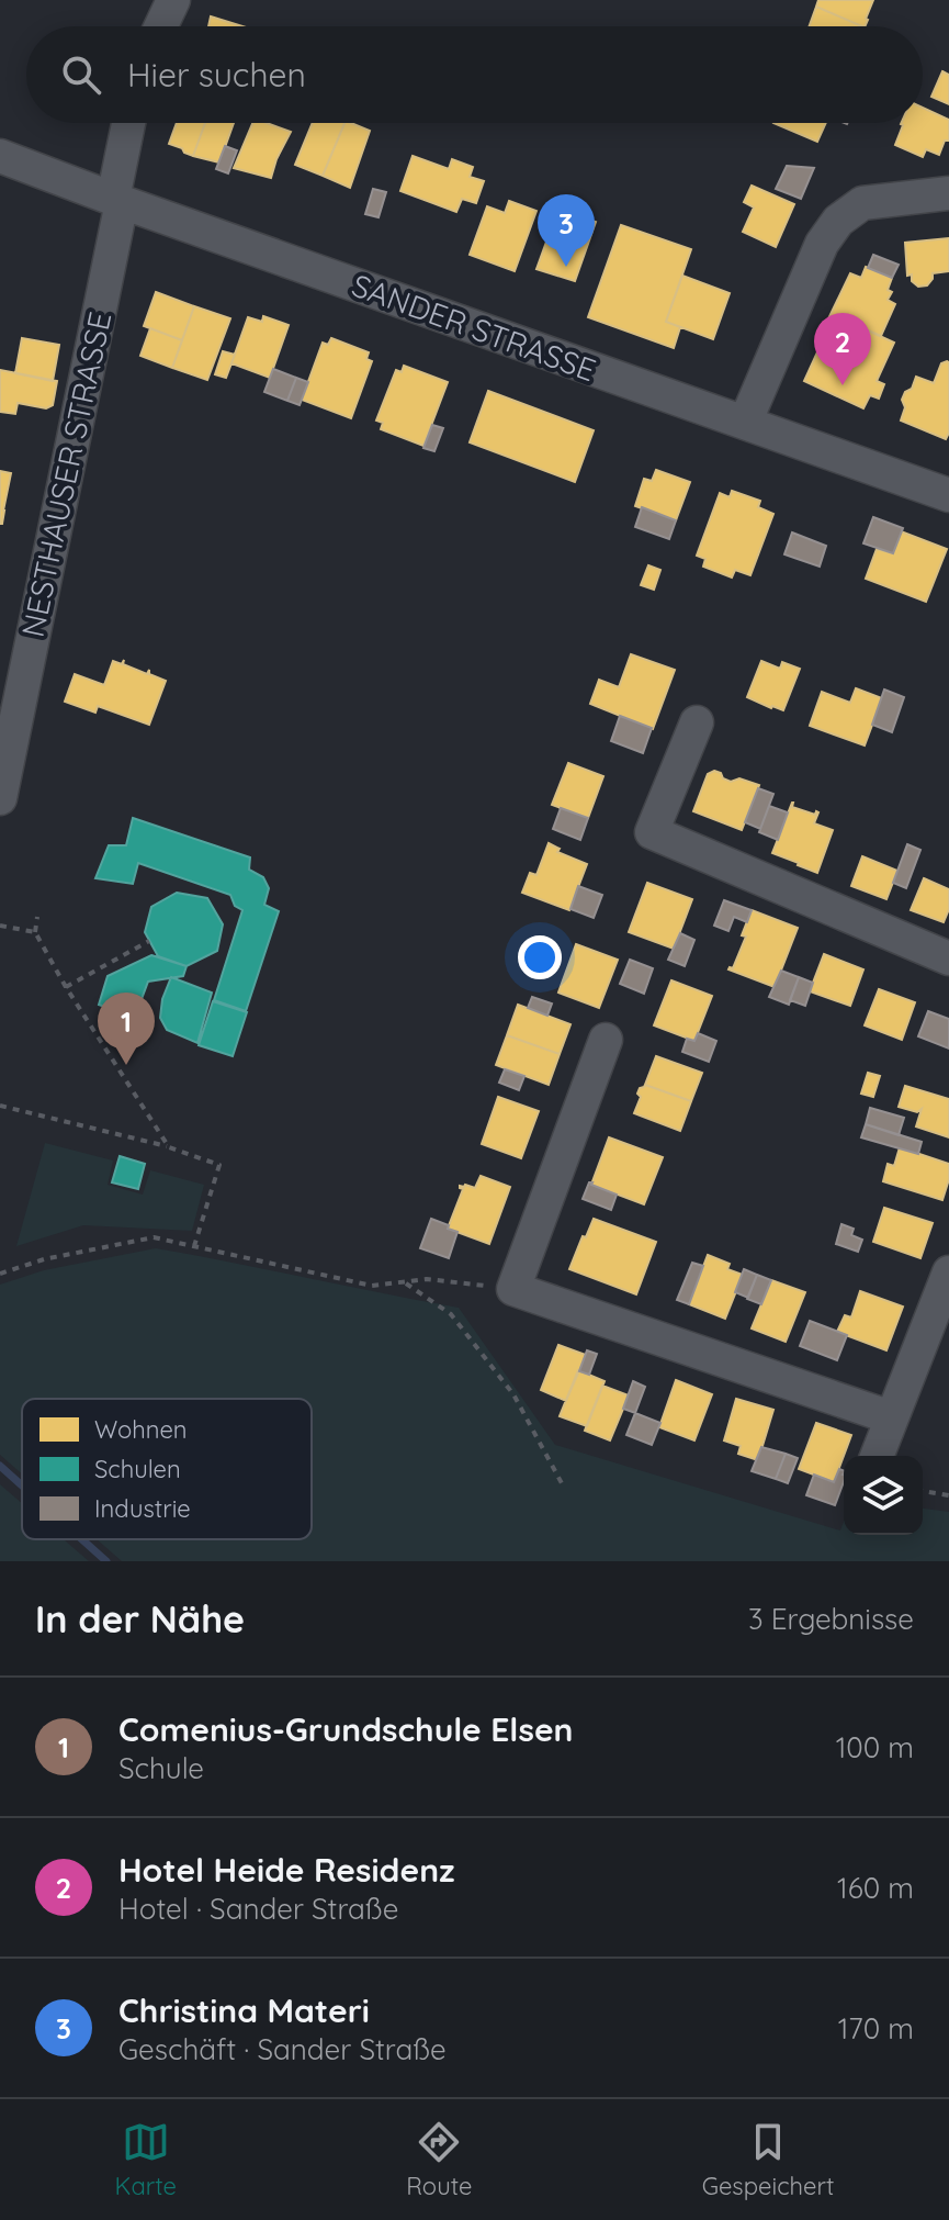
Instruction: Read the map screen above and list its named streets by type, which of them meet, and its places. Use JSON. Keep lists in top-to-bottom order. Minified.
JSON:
{"streets":{"street":["SANDER STRASSE","NESTHAUSER STRASSE"]},"crossings":[["SANDER STRASSE","NESTHAUSER STRASSE"]],"legend":["Wohnen","Schulen","Industrie"],"page":{"search":"Hier suchen","pins":["3","2","1"],"heading":["In der Nähe","3 Ergebnisse"],"list":[{"mark":"1","name":"Comenius-Grundschule Elsen","note":"Schule","value":"100 m"},{"mark":"2","name":"Hotel Heide Residenz","note":"Hotel · Sander Straße","value":"160 m"},{"mark":"3","name":"Christina Materi","note":"Geschäft · Sander Straße","value":"170 m"}],"nav":["Karte","Route","Gespeichert"]}}
